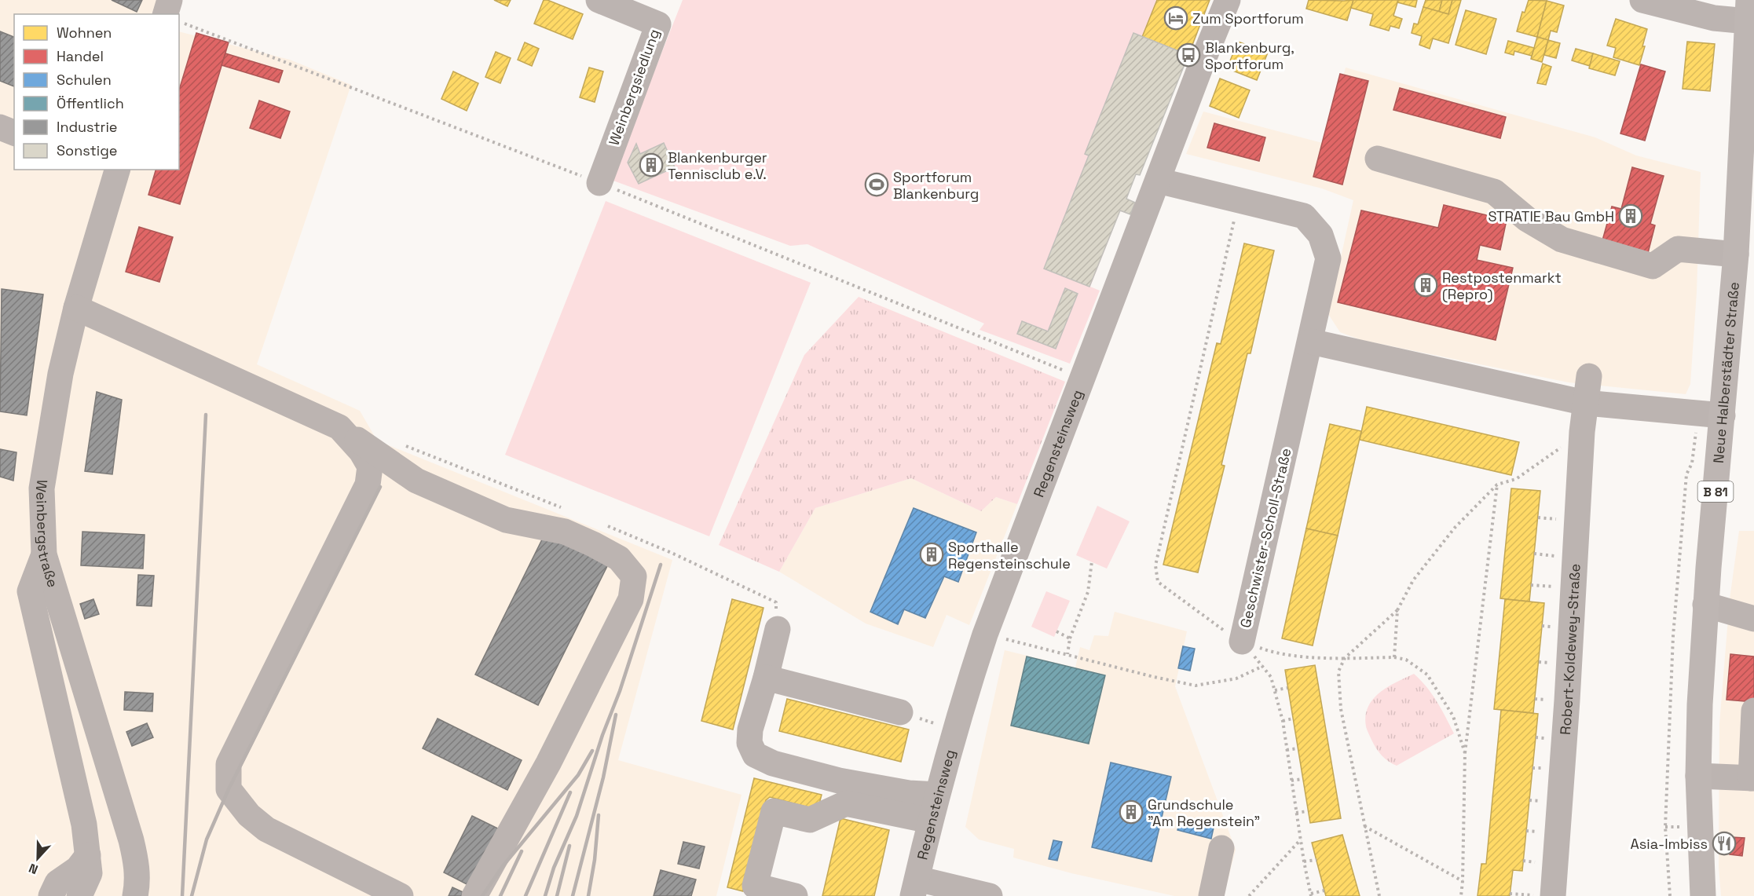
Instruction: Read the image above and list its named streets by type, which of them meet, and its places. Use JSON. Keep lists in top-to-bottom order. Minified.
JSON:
{"streets":{"main road":["Neue Halberstädter Straße","B 81"],"street":["Weinbergsiedlung","Regensteinsweg","Weinbergstraße","Geschwister-Scholl-Straße","Robert-Koldewey-Straße"]},"crossings":[["Regensteinsweg","Geschwister-Scholl-Straße"]],"places":{"hotel":["Zum Sportforum"],"bus stop":["Blankenburg, Sportforum"],"building":["Blankenburger Tennisclub e.V.","STRATIE Bau GmbH","Restpostenmarkt (Repro)","Sporthalle Regensteinschule","Grundschule \"Am Regenstein\""],"sports":["Sportforum Blankenburg"],"restaurant":["Asia-Imbiss"]},"legend":["Wohnen","Handel","Schulen","Öffentlich","Industrie","Sonstige"],"north":"bottom"}
